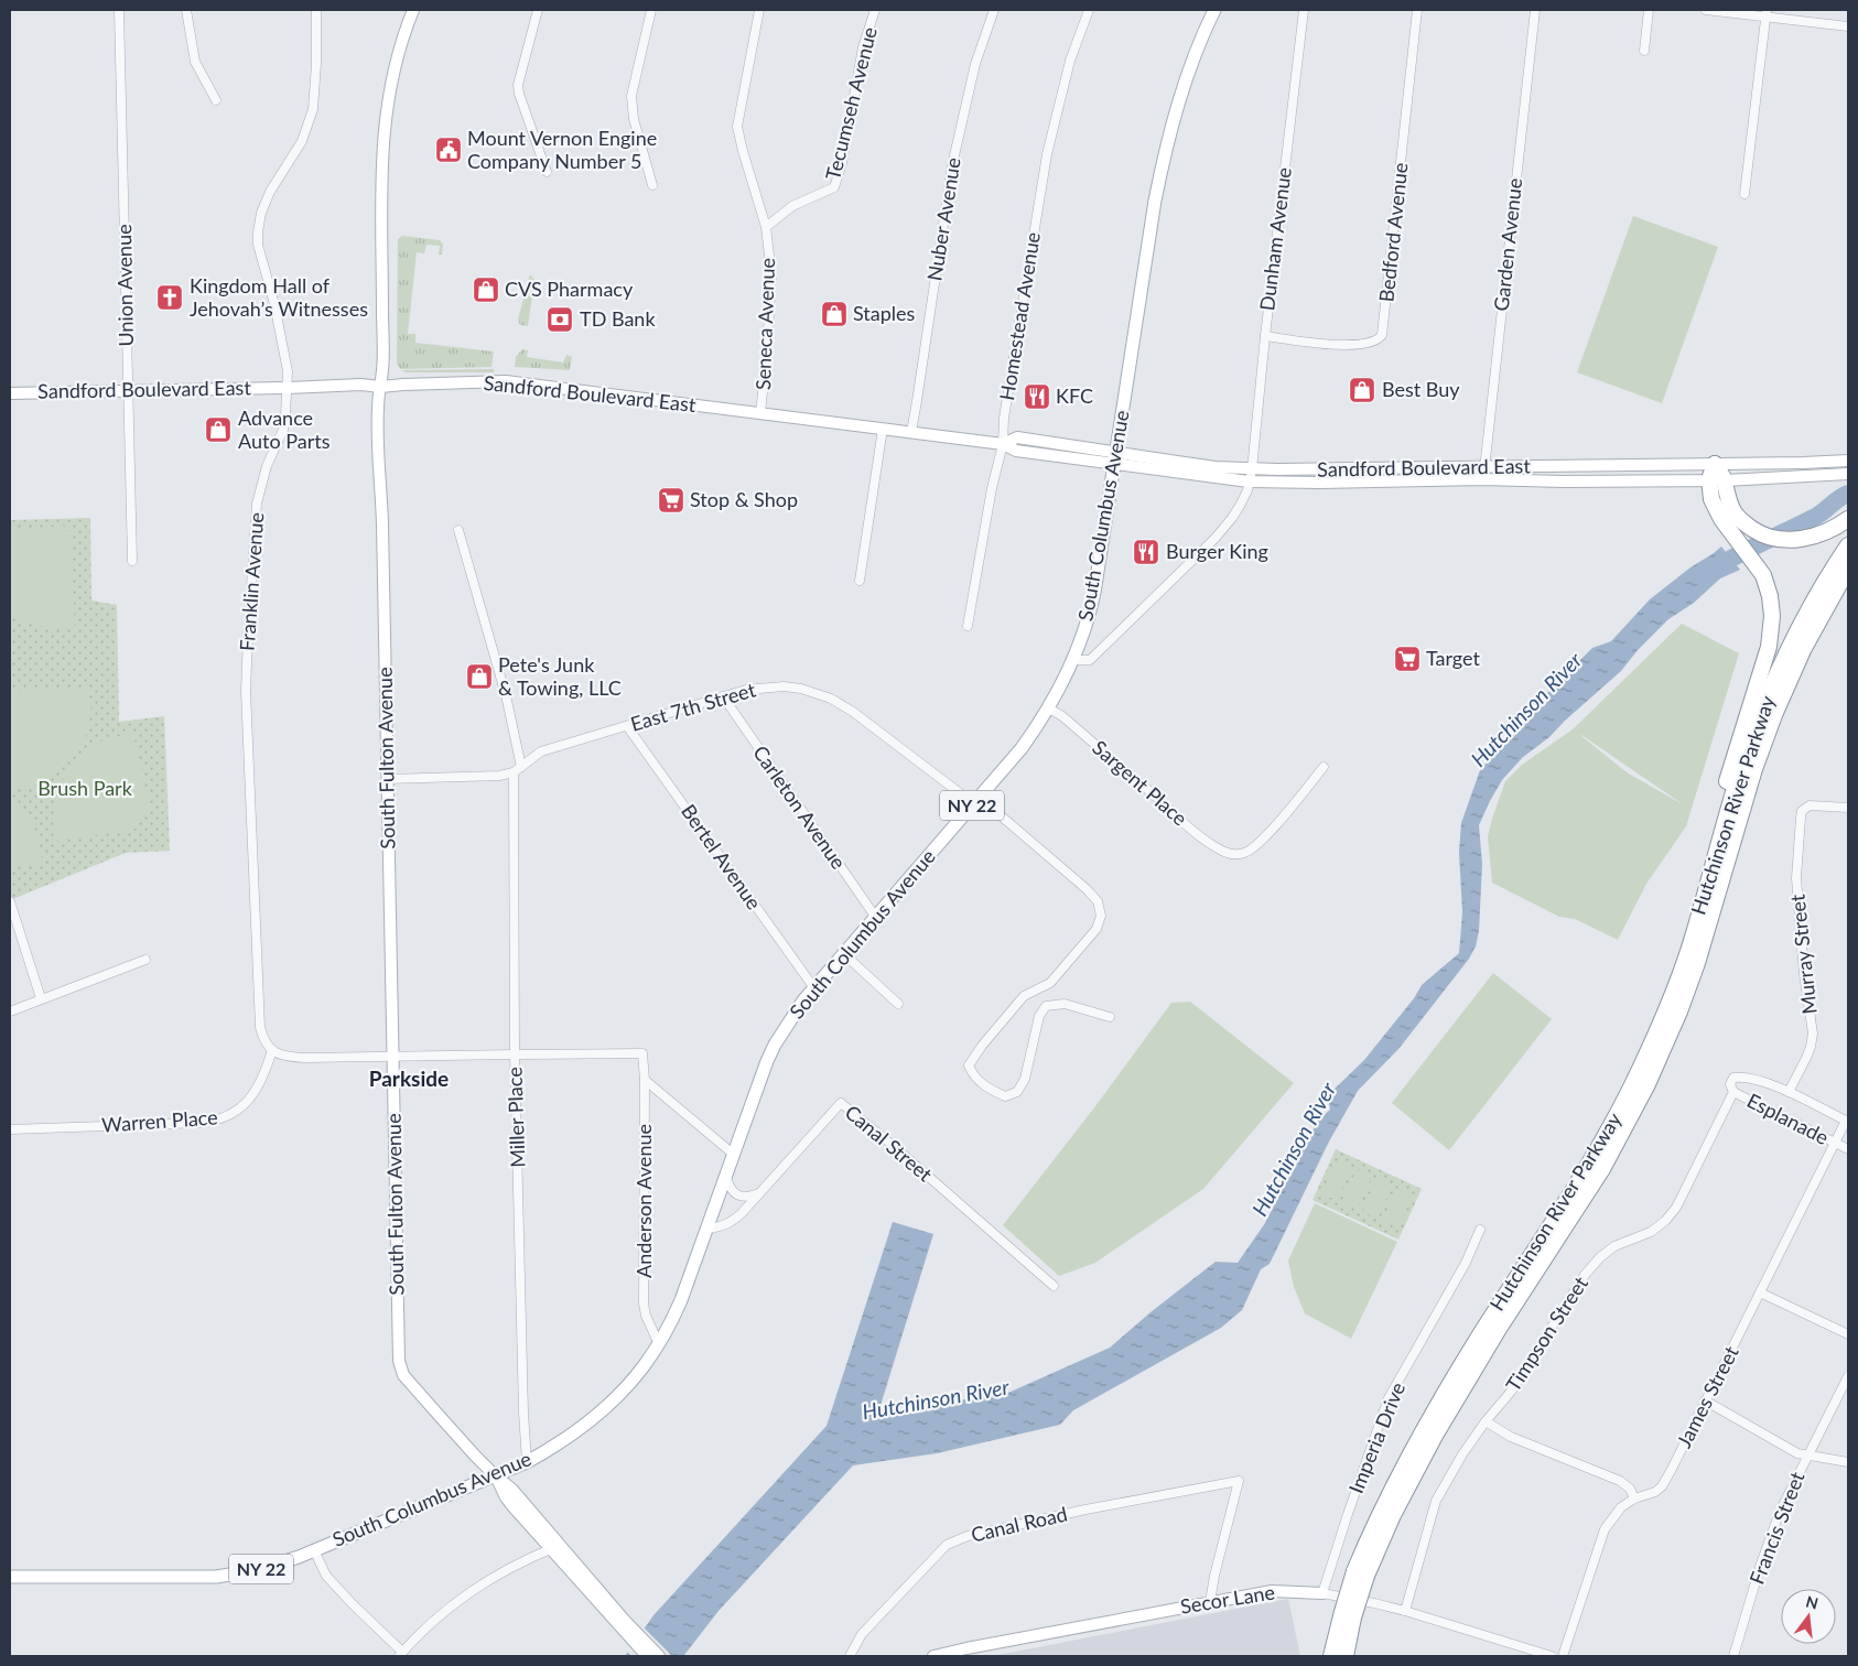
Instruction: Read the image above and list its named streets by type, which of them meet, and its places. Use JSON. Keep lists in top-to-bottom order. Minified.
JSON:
{"streets":{"highway":["Hutchinson River Parkway"],"main road":["South Columbus Avenue","NY 22"],"street":["Tecumseh Avenue","Nuber Avenue","Bedford Avenue","Dunham Avenue","Garden Avenue","Union Avenue","Homestead Avenue","Seneca Avenue","Sandford Boulevard East","Franklin Avenue","East 7th Street","South Fulton Avenue","Sargent Place","Carleton Avenue","Bertel Avenue","Murray Street","Miller Place","Esplanade","Warren Place","Canal Street","Anderson Avenue","Timpson Street","James Street","Imperia Drive","Canal Road","Francis Street","Secor Lane"]},"crossings":[["Tecumseh Avenue","Seneca Avenue"],["Nuber Avenue","Sandford Boulevard East"],["Bedford Avenue","Dunham Avenue"],["Dunham Avenue","Sandford Boulevard East"],["Dunham Avenue","South Columbus Avenue"],["Garden Avenue","Sandford Boulevard East"],["Union Avenue","Sandford Boulevard East"],["Homestead Avenue","Sandford Boulevard East"],["Seneca Avenue","Sandford Boulevard East"],["Sandford Boulevard East","South Columbus Avenue"],["Sandford Boulevard East","Franklin Avenue"],["Sandford Boulevard East","South Fulton Avenue"],["South Columbus Avenue","East 7th Street"],["South Columbus Avenue","South Fulton Avenue"],["South Columbus Avenue","Sargent Place"],["South Columbus Avenue","Carleton Avenue"],["South Columbus Avenue","Bertel Avenue"],["South Columbus Avenue","Miller Place"],["South Columbus Avenue","Canal Street"],["South Columbus Avenue","Anderson Avenue"],["Franklin Avenue","Warren Place"],["East 7th Street","South Fulton Avenue"],["East 7th Street","Carleton Avenue"],["East 7th Street","Bertel Avenue"],["East 7th Street","Miller Place"],["Murray Street","Esplanade"],["Miller Place","Anderson Avenue"],["Esplanade","Timpson Street"],["Esplanade","James Street"],["Timpson Street","Secor Lane"],["Imperia Drive","Secor Lane"],["Canal Road","Secor Lane"]],"districts":["Parkside"],"water":["Hutchinson River"],"parks":["Brush Park"],"places":{"public building":["Mount Vernon Engine Company Number 5"],"shop":["CVS Pharmacy","Staples","Best Buy","Advance Auto Parts","Pete's Junk & Towing, LLC"],"church":["Kingdom Hall of Jehovah’s Witnesses"],"bank":["TD Bank"],"restaurant":["KFC","Burger King"],"supermarket":["Stop & Shop","Target"]},"north":"top"}
